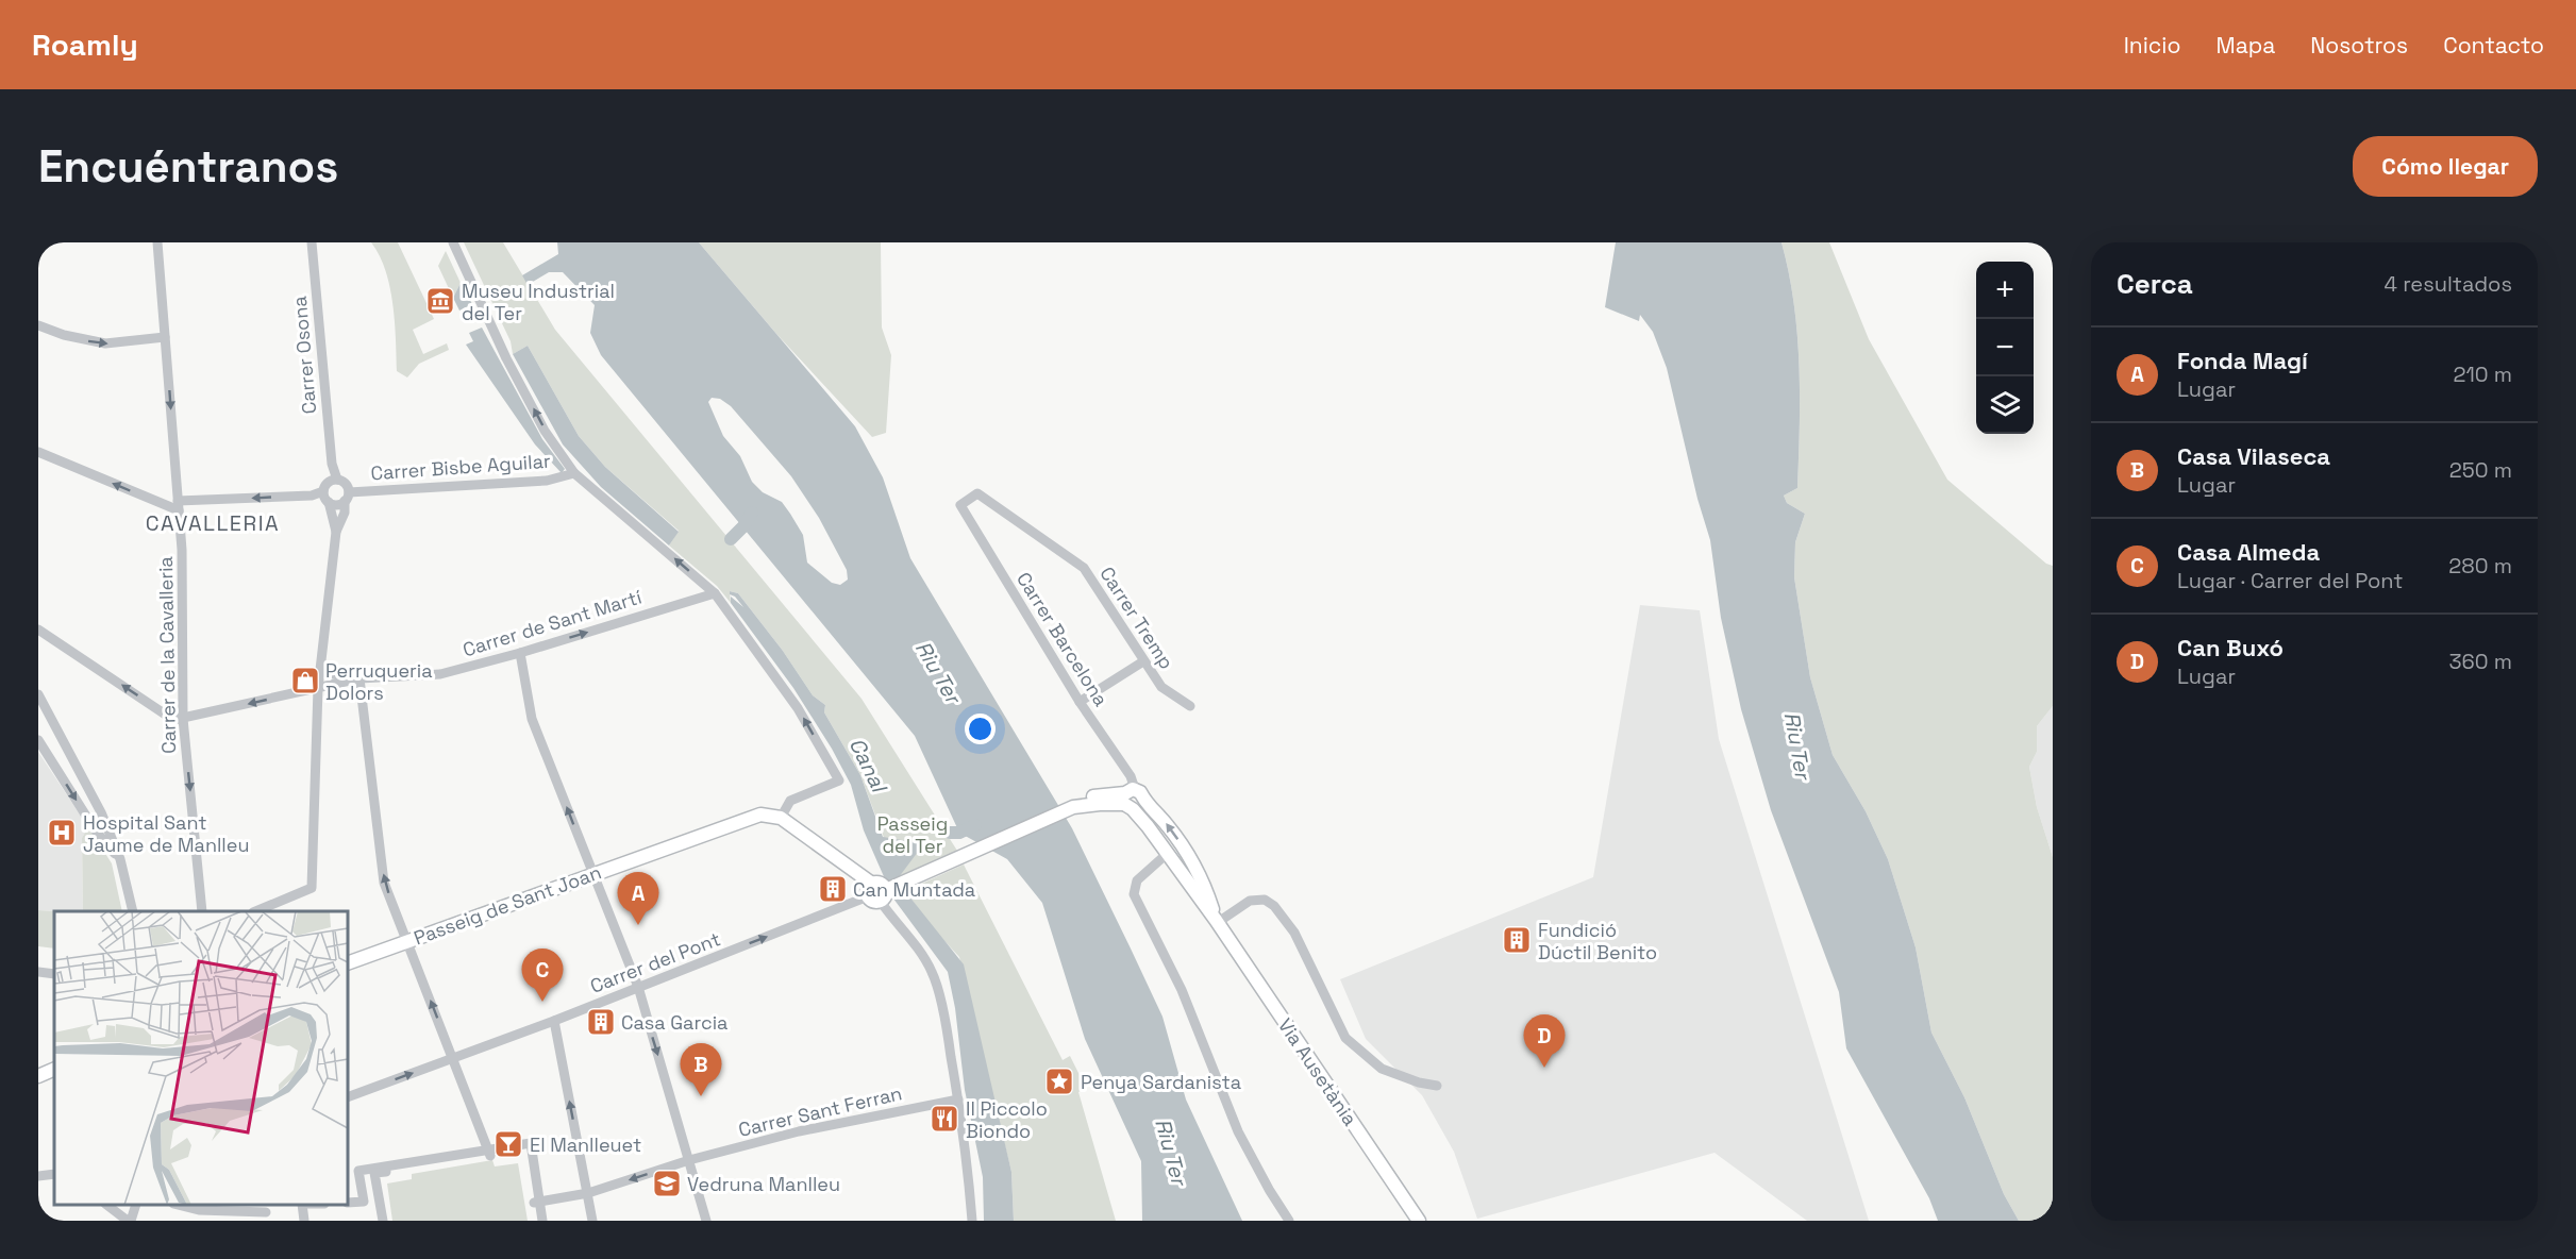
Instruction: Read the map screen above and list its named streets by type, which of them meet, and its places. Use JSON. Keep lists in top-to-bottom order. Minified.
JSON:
{"streets":{"street":["Carrer Osona","Carrer Bisbe Aguilar","Carrer Tremp","Carrer de Sant Martí","Carrer Barcelona","Carrer de la Cavalleria","Passeig de Sant Joan","Carrer del Pont","Via Ausetània","Carrer Sant Ferran"]},"crossings":[["Carrer Osona","Carrer Bisbe Aguilar"],["Carrer Tremp","Carrer Barcelona"],["Carrer de Sant Martí","Carrer de la Cavalleria"],["Carrer Barcelona","Via Ausetània"]],"one_way":["Carrer de la Cavalleria","Carrer del Pont"],"districts":["CAVALLERIA"],"water":["Riu Ter","Canal"],"parks":["Passeig del Ter"],"places":{"museum":["Museu Industrial del Ter"],"shop":["Perruqueria Dolors"],"hospital":["Hospital Sant Jaume de Manlleu"],"building":["Can Muntada","Fundició Dúctil Benito","Casa Garcia"],"place":["Penya Sardanista"],"restaurant":["Il Piccolo Biondo"],"bar":["El Manlleuet"],"school or university":["Vedruna Manlleu"]},"page":{"header":"Roamly","nav":["Inicio","Mapa","Nosotros","Contacto"],"buttons":"Cómo llegar","title":"Encuéntranos","heading":["Cerca","4 resultados"],"map_buttons":["+","−"],"list":[{"mark":"A","name":"Fonda Magí","note":"Lugar","value":"210 m"},{"mark":"B","name":"Casa Vilaseca","note":"Lugar","value":"250 m"},{"mark":"C","name":"Casa Almeda","note":"Lugar · Carrer del Pont","value":"280 m"},{"mark":"D","name":"Can Buxó","note":"Lugar","value":"360 m"}],"pins":["A","C","D","B"]}}
